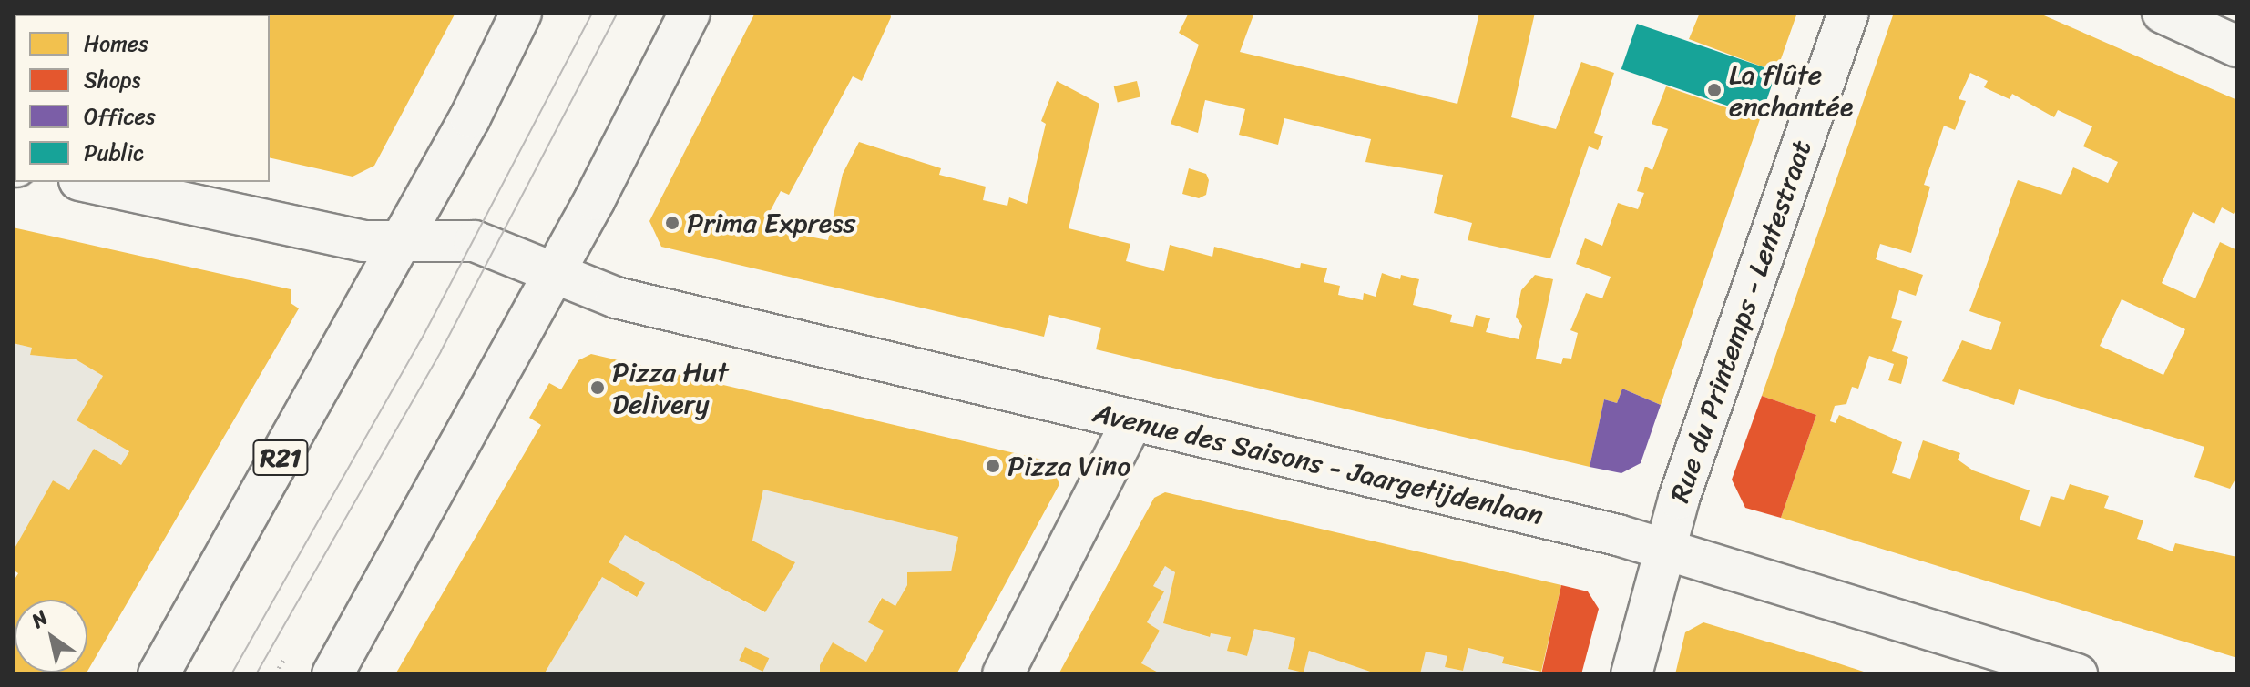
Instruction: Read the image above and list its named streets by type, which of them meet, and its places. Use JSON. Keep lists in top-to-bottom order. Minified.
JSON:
{"streets":{"street":["Rue du Printemps - Lentestraat","R21","Avenue des Saisons - Jaargetijdenlaan"]},"crossings":[["Rue du Printemps - Lentestraat","Avenue des Saisons - Jaargetijdenlaan"],["R21","Avenue des Saisons - Jaargetijdenlaan"]],"places":["La flûte enchantée","Prima Express","Pizza Hut Delivery","Pizza Vino"],"legend":["Homes","Shops","Offices","Public"],"north":"top left"}
